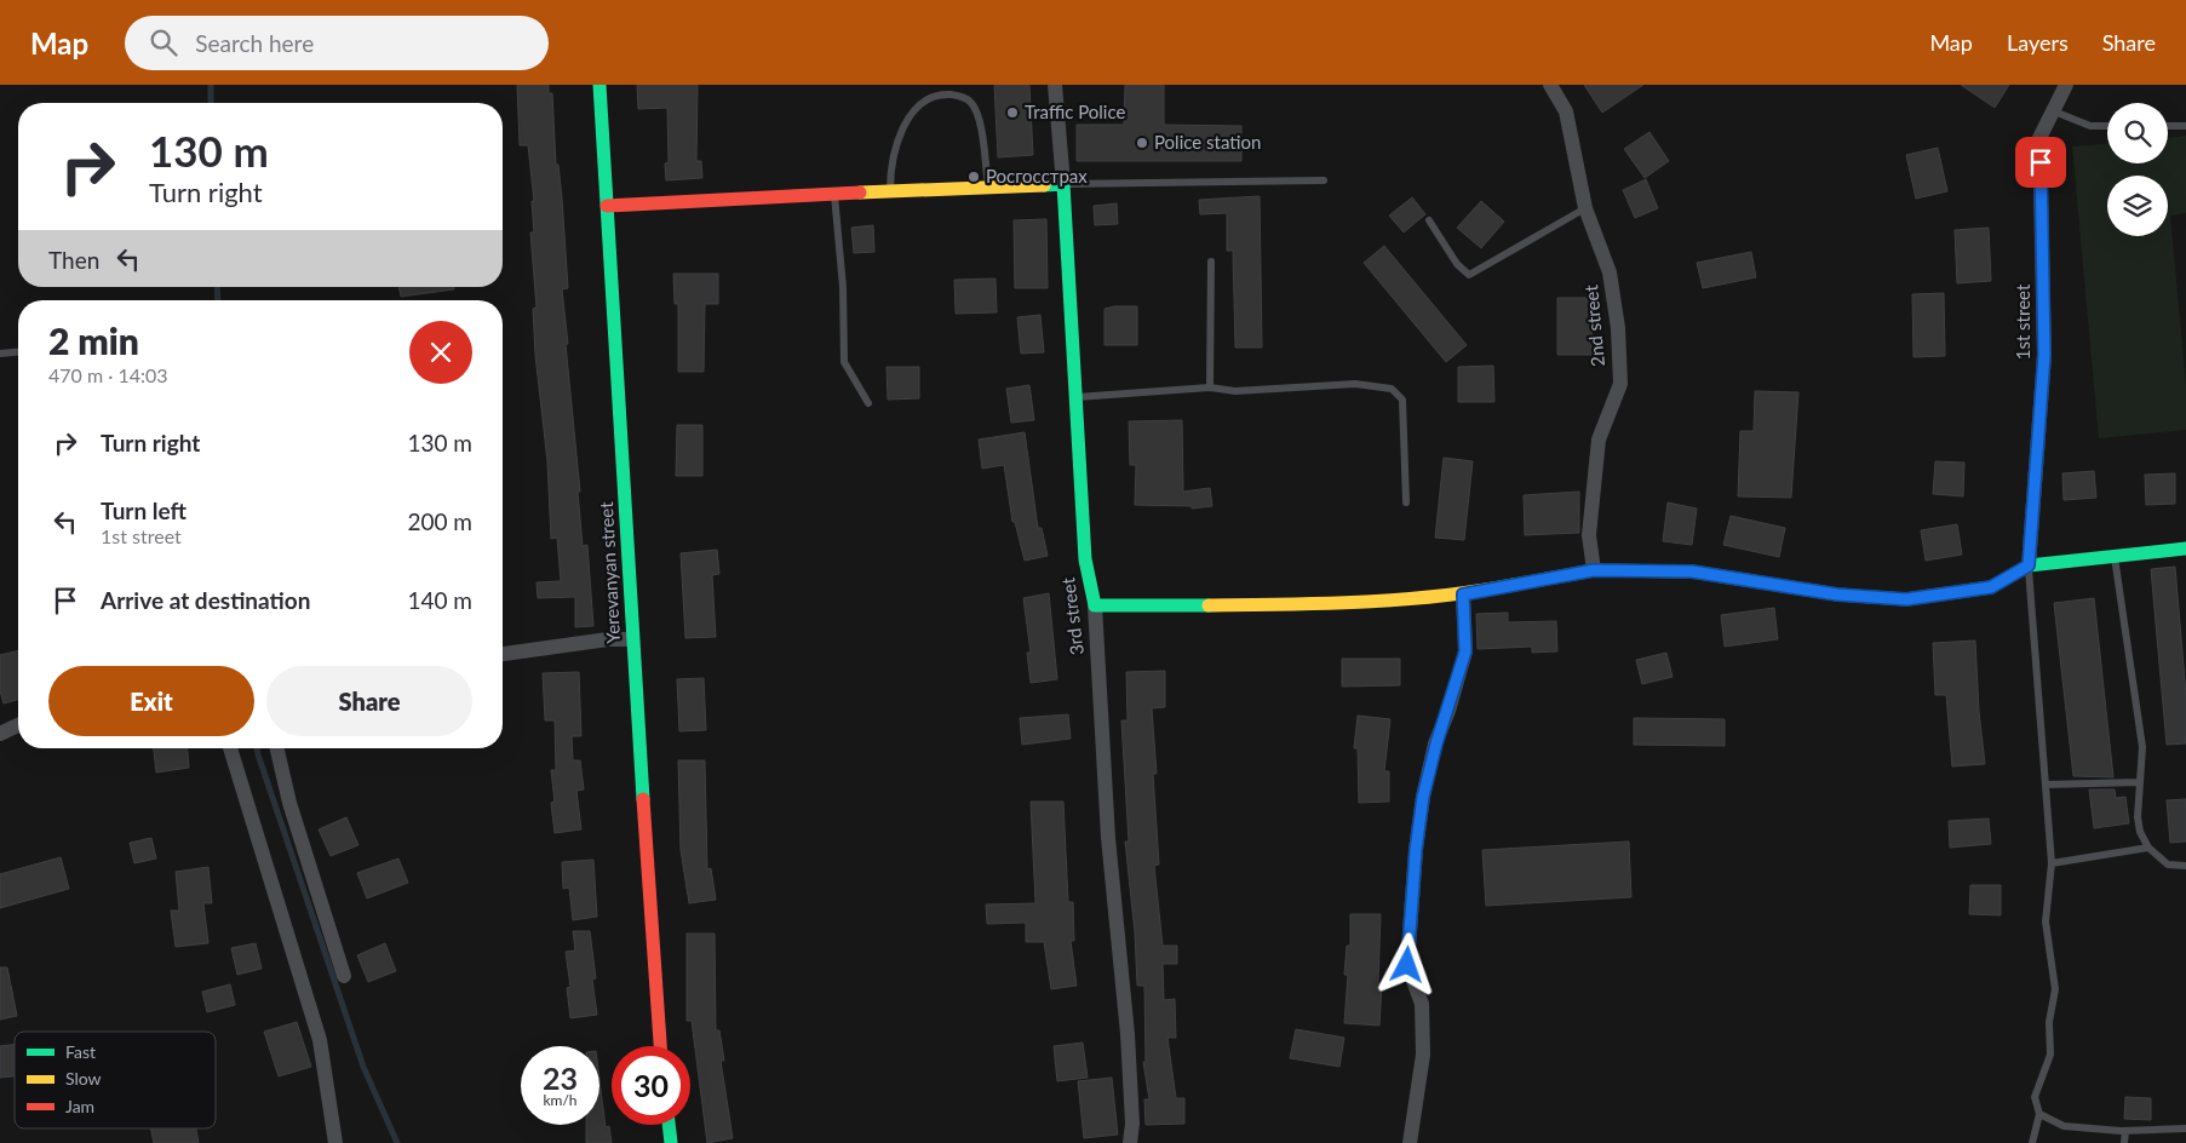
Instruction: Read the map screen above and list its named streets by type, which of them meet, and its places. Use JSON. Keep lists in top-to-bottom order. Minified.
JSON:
{"streets":{"street":["1st street","2nd street","Yerevanyan street","3rd street"]},"places":["Traffic Police","Police station","Росгосстрах"],"legend":["Fast","Slow","Jam"],"page":{"header":"Map","search":"Search here","nav":["Map","Layers","Share"],"turn":["130 m","Turn right"],"then":"Then","heading":["2 min","470 m · 14:03"],"list":[{"name":"Turn right","value":"130 m"},{"name":"Turn left","note":"1st street","value":"200 m"},{"name":"Arrive at destination","value":"140 m"}],"buttons":["Exit","Share"],"speed":"23 km/h","limit":"30"}}
